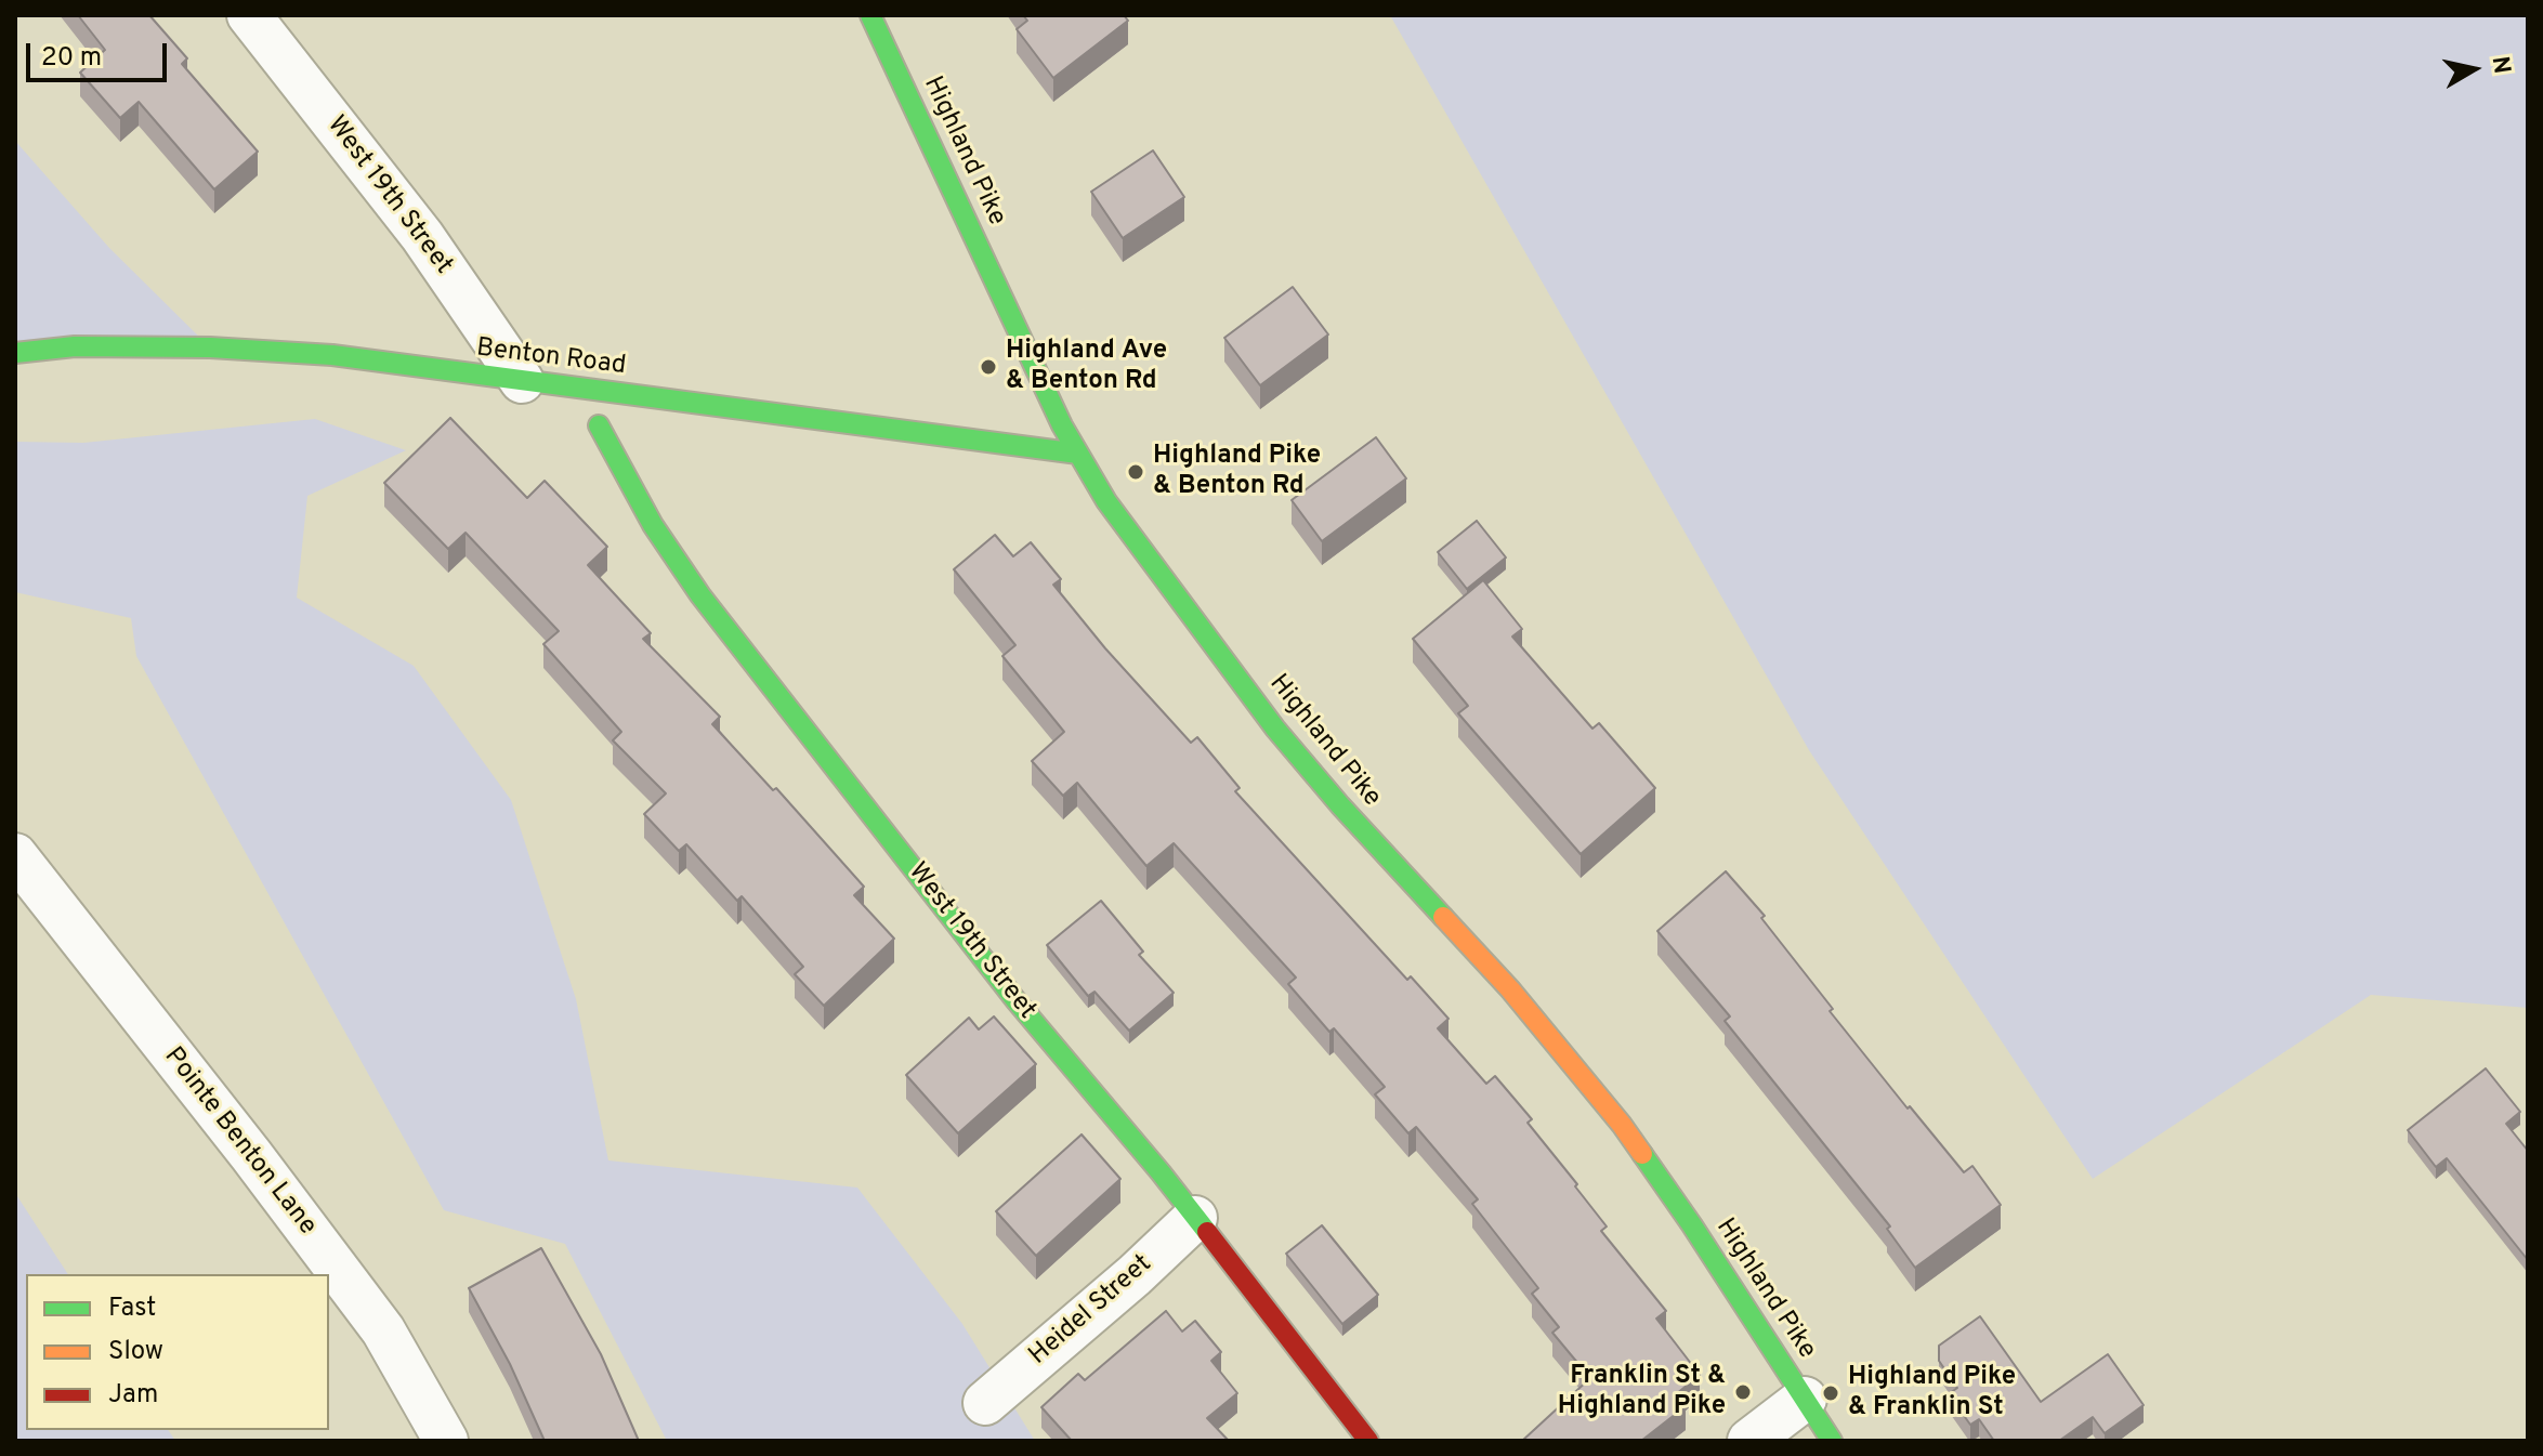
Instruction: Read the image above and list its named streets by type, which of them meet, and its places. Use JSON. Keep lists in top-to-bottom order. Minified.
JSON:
{"streets":{"street":["Highland Pike","West 19th Street","Benton Road","Pointe Benton Lane","Heidel Street"]},"crossings":[["Highland Pike","Benton Road"],["West 19th Street","Benton Road"],["West 19th Street","Heidel Street"]],"places":["Highland Ave & Benton Rd","Highland Pike & Benton Rd","Franklin St & Highland Pike","Highland Pike & Franklin St"],"legend":["Fast","Slow","Jam"],"scale_bar":"20 m","north":"right"}
